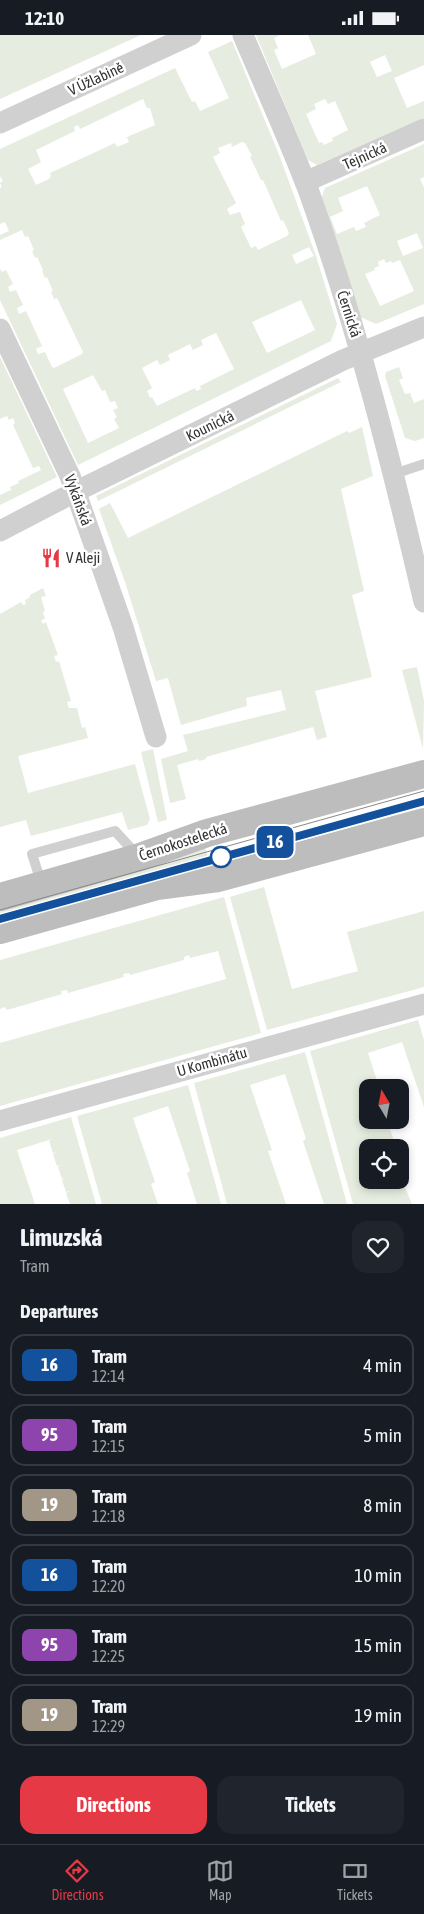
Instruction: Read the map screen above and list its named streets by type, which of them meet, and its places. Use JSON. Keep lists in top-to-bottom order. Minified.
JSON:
{"streets":{"main road":["Černokostelecká"],"street":["V Úžlabině","Tejnická","Černická","Kounická","Vykáňská","U Kombinátu"]},"crossings":[["Tejnická","Černická"],["Černická","Kounická"],["Kounická","Vykáňská"]],"places":{"restaurant":["V Aleji"]},"lines":["tram line 16"],"north":"top","page":{"status":"12:10","on_map":"16","heading":[["Limuzská","Tram"],"Departures"],"list":[{"mark":"16","name":"Tram","note":"12:14","value":"4 min"},{"mark":"95","name":"Tram","note":"12:15","value":"5 min"},{"mark":"19","name":"Tram","note":"12:18","value":"8 min"},{"mark":"16","name":"Tram","note":"12:20","value":"10 min"},{"mark":"95","name":"Tram","note":"12:25","value":"15 min"},{"mark":"19","name":"Tram","note":"12:29","value":"19 min"}],"buttons":["Directions","Tickets"],"tabs":["Directions","Map","Tickets"]}}
